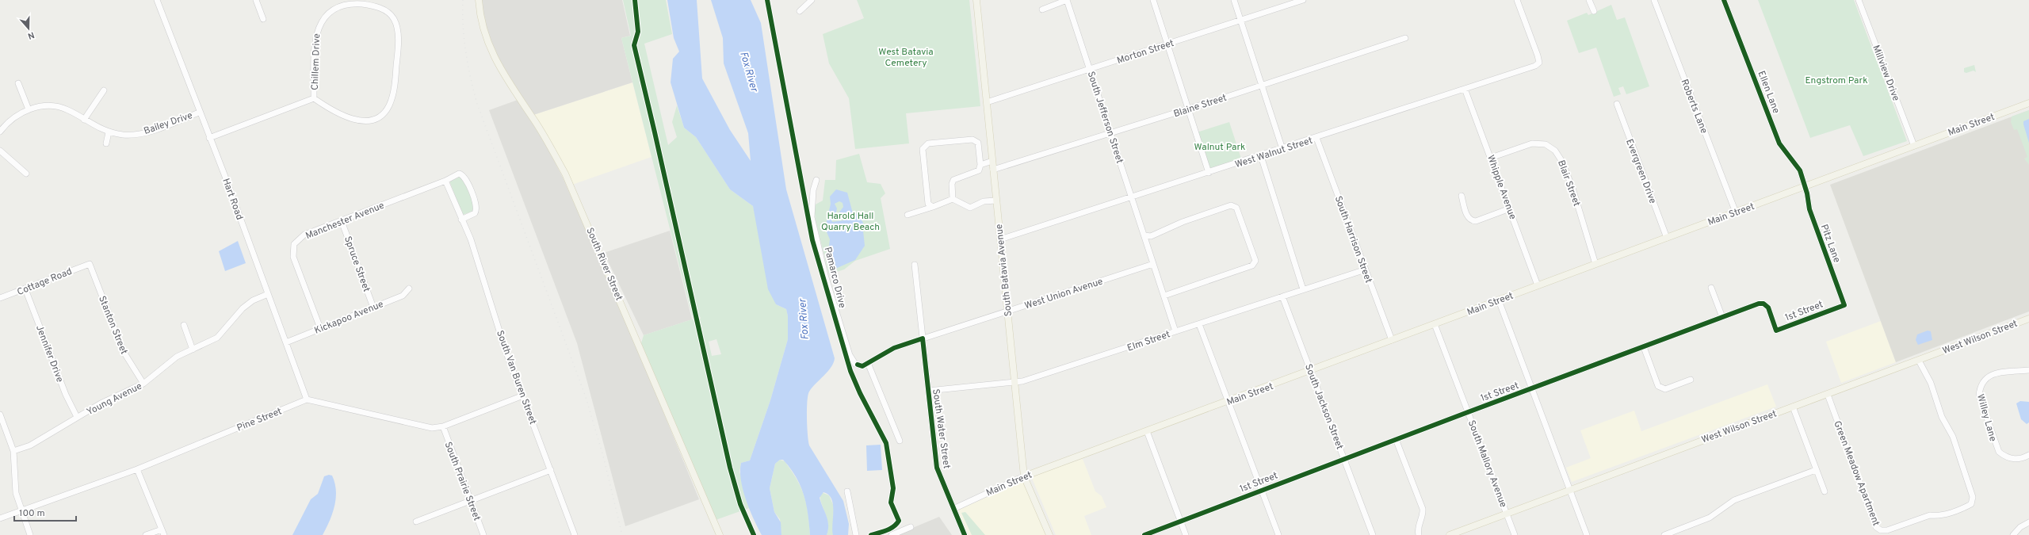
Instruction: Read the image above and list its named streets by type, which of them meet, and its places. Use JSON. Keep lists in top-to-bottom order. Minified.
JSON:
{"streets":{"main road":["Main Street","South River Street","South Batavia Avenue","West Wilson Street"],"street":["Morton Street","Chillem Drive","Millview Drive","Ellen Lane","Blaine Street","Roberts Lane","South Jefferson Street","Bailey Drive","West Walnut Street","Evergreen Drive","Blair Street","Whipple Avenue","Hart Road","Manchester Avenue","South Harrison Street","Pitz Lane","Spruce Street","Pamarco Drive","Cottage Road","West Union Avenue","1st Street","Kickapoo Avenue","Stanton Street","Elm Street","Jennifer Drive","South Van Buren Street","Young Avenue","South Jackson Street","Willey Lane","Pine Street","South Water Street","South Mallory Avenue","Green Meadow Apartment","South Prairie Street"]},"crossings":[["Morton Street","South Jefferson Street"],["Morton Street","South Batavia Avenue"],["Chillem Drive","Hart Road"],["Millview Drive","Main Street"],["Ellen Lane","Main Street"],["Ellen Lane","Pitz Lane"],["Blaine Street","South Jefferson Street"],["Blaine Street","South Batavia Avenue"],["Roberts Lane","Main Street"],["South Jefferson Street","West Walnut Street"],["South Jefferson Street","West Union Avenue"],["South Jefferson Street","Elm Street"],["Bailey Drive","Hart Road"],["Main Street","Evergreen Drive"],["Main Street","Blair Street"],["Main Street","Whipple Avenue"],["Main Street","South Harrison Street"],["Main Street","Pitz Lane"],["Main Street","South Batavia Avenue"],["Main Street","South Jackson Street"],["Main Street","South Water Street"],["Main Street","South Mallory Avenue"],["West Walnut Street","Whipple Avenue"],["West Walnut Street","South Harrison Street"],["West Walnut Street","South Batavia Avenue"],["Blair Street","Whipple Avenue"],["Hart Road","Kickapoo Avenue"],["Hart Road","Young Avenue"],["Hart Road","Pine Street"],["Manchester Avenue","Spruce Street"],["Manchester Avenue","Kickapoo Avenue"],["Manchester Avenue","South Van Buren Street"],["South Harrison Street","Elm Street"],["Pitz Lane","1st Street"],["Spruce Street","Kickapoo Avenue"],["South Batavia Avenue","West Union Avenue"],["South Batavia Avenue","Elm Street"],["Pamarco Drive","West Union Avenue"],["Cottage Road","Stanton Street"],["Cottage Road","Jennifer Drive"],["West Union Avenue","South Water Street"],["1st Street","South Jackson Street"],["1st Street","South Mallory Avenue"],["Stanton Street","Young Avenue"],["West Wilson Street","South Mallory Avenue"],["West Wilson Street","Green Meadow Apartment"],["Elm Street","South Jackson Street"],["Elm Street","South Water Street"],["Jennifer Drive","Young Avenue"]],"water":["Fox River"],"parks":["West Batavia Cemetery","Engstrom Park","Walnut Park","Harold Hall Quarry Beach"],"scale_bar":"100 m","north":"bottom"}
